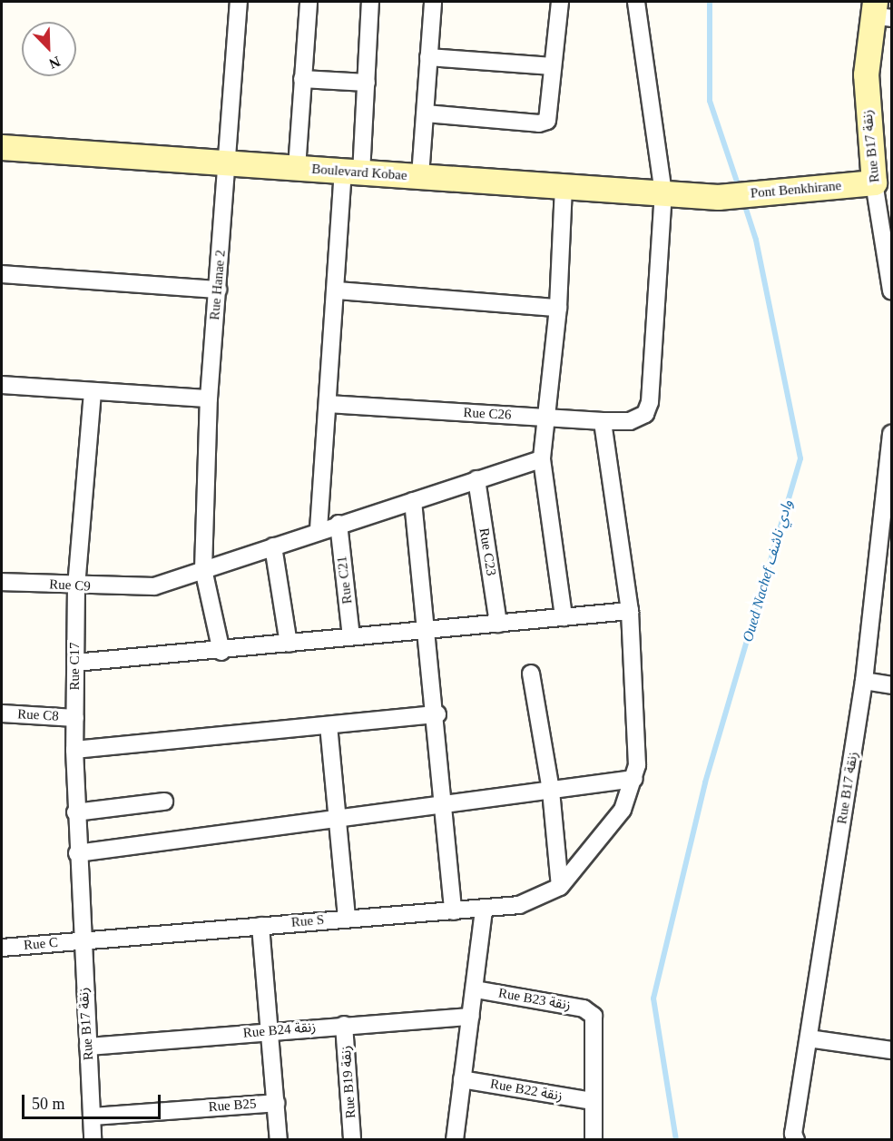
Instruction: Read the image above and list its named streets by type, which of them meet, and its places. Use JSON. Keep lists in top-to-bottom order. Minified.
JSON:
{"streets":{"main road":["Rue B17 زنقة","Boulevard Kobae","Pont Benkhirane"],"street":["Rue Hanae 2","Rue C26","Rue C23","Rue C21","Rue C9","Rue C17","Rue C8","Rue S","Rue C","Rue B23 زنقة","Rue B24 زنقة","Rue B19 زنقة","Rue B22 زنقة","Rue B25"]},"crossings":[["Rue B17 زنقة","Pont Benkhirane"],["Rue B17 زنقة","Rue C17"],["Rue B17 زنقة","Rue S"],["Rue B17 زنقة","Rue C"],["Rue B17 زنقة","Rue B24 زنقة"],["Rue B17 زنقة","Rue B25"],["Boulevard Kobae","Pont Benkhirane"],["Boulevard Kobae","Rue Hanae 2"],["Boulevard Kobae","Rue C26"],["Rue Hanae 2","Rue C9"],["Rue C23","Rue C9"],["Rue C21","Rue C9"],["Rue C9","Rue C17"],["Rue C17","Rue C8"],["Rue C17","Rue S"],["Rue C17","Rue C"],["Rue S","Rue C"],["Rue B23 زنقة","Rue B22 زنقة"],["Rue B24 زنقة","Rue B19 زنقة"]],"water":["Oued Nachef وادي ناشف"],"scale_bar":"50 m","north":"bottom right"}
